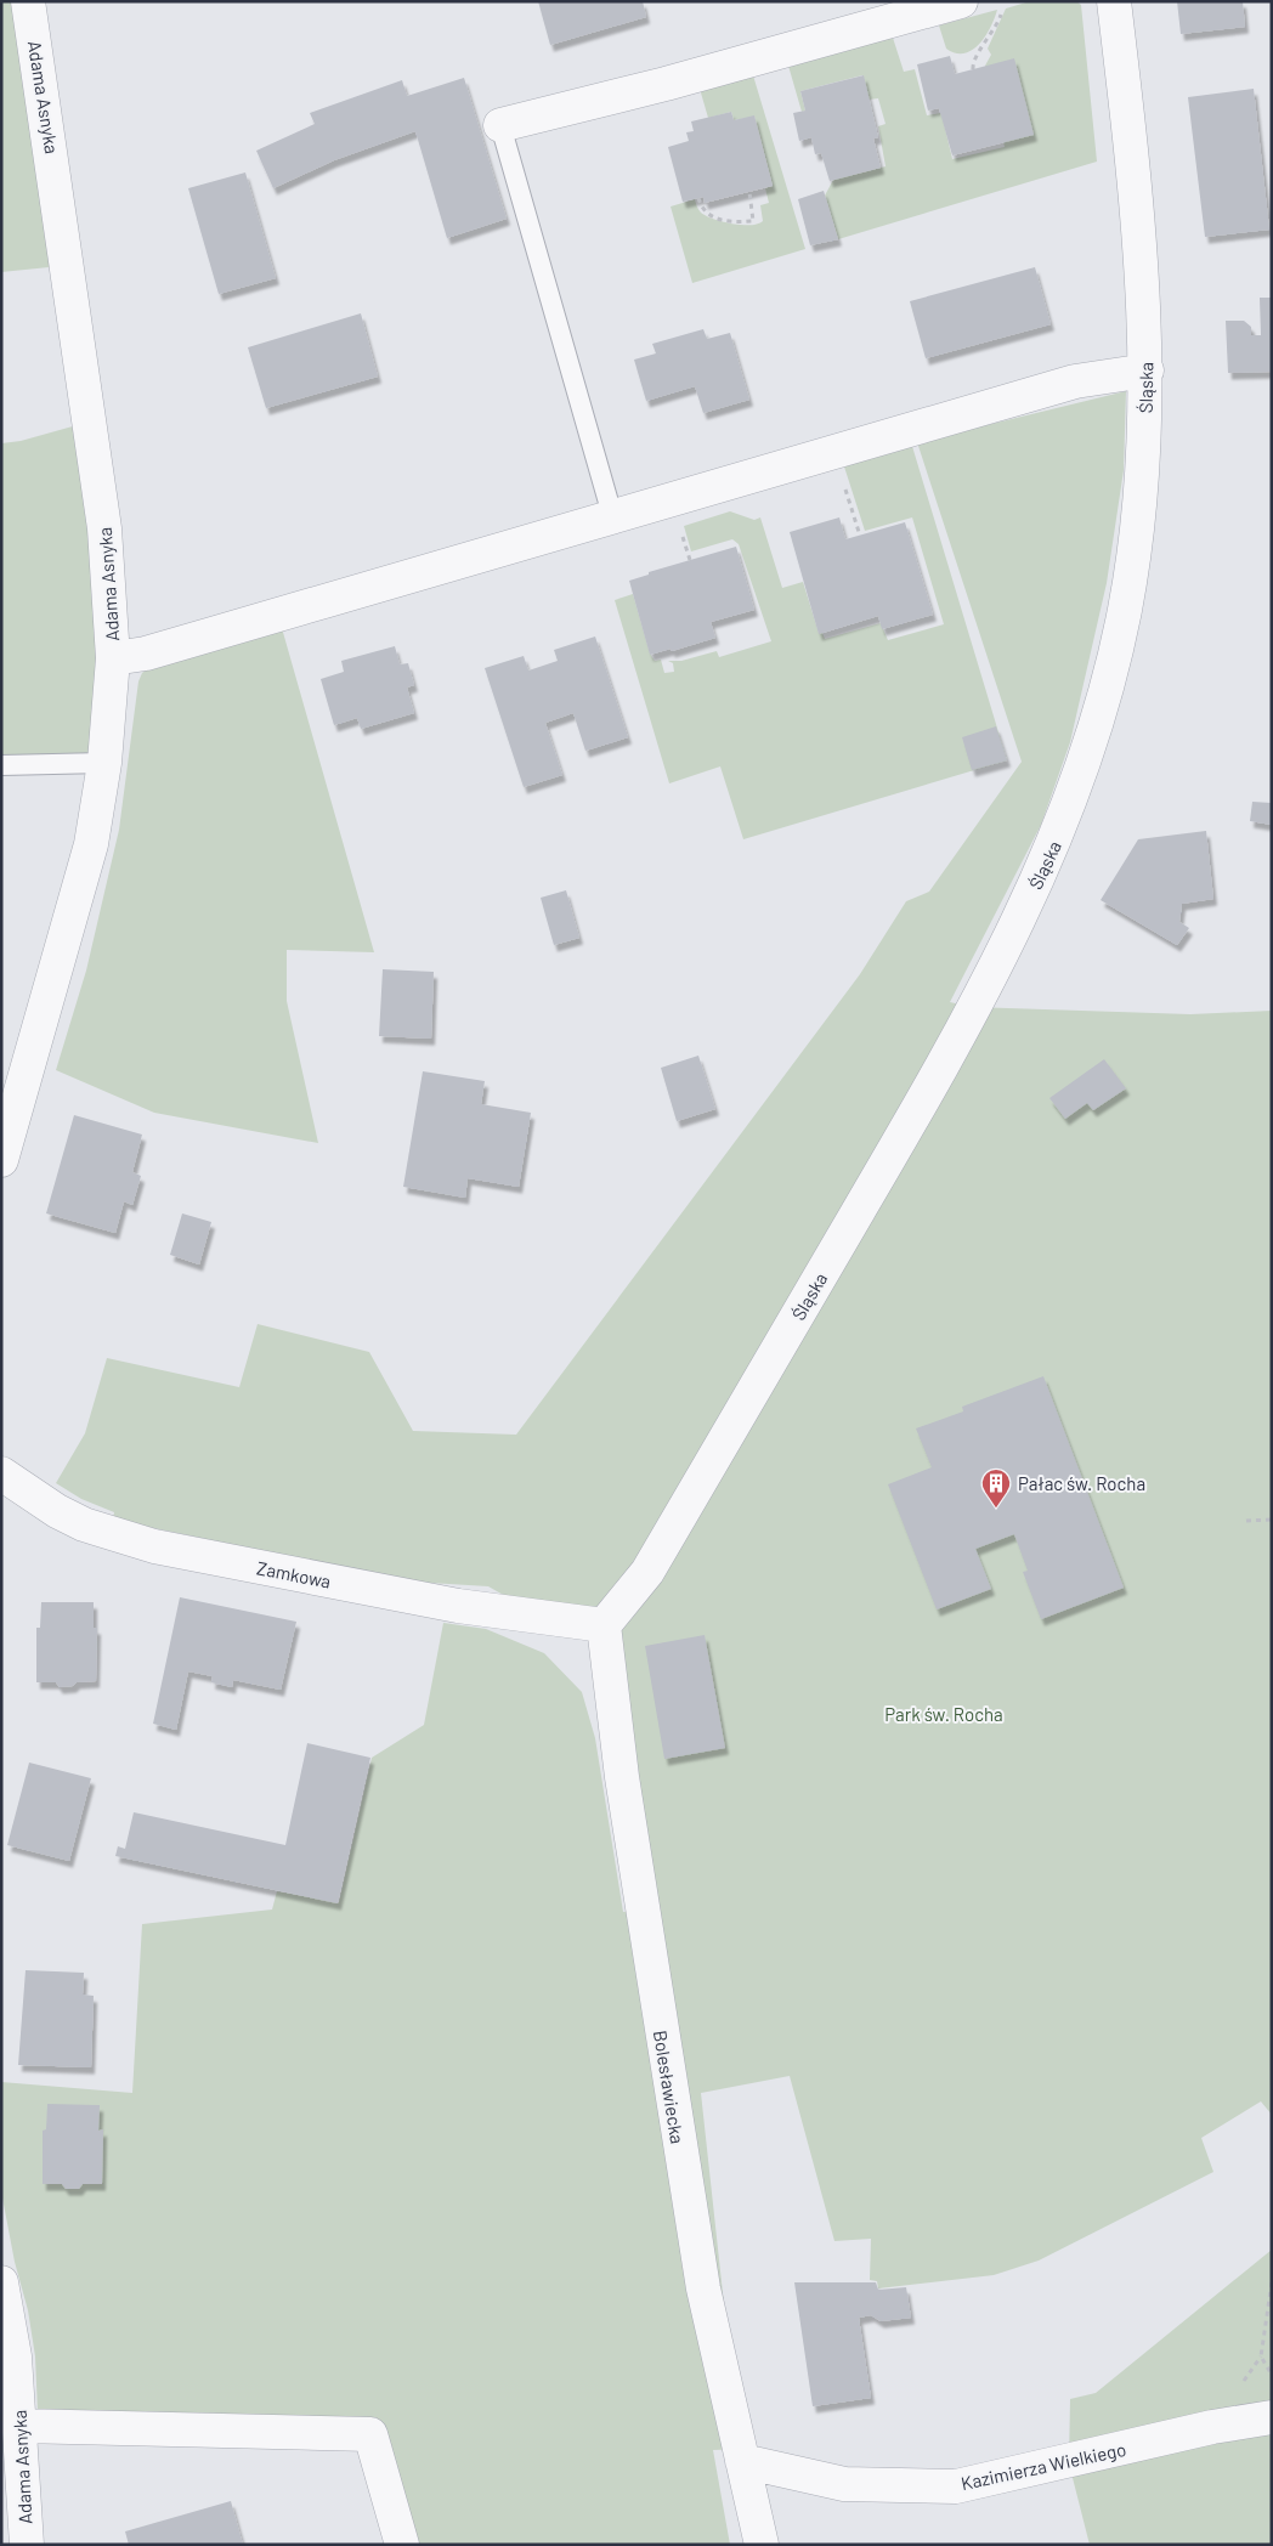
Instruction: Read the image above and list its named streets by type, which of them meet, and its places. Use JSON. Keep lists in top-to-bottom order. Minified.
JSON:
{"streets":{"street":["Adama Asnyka","Śląska","Zamkowa","Bolesławiecka","Kazimierza Wielkiego"]},"crossings":[["Śląska","Zamkowa"],["Śląska","Bolesławiecka"],["Zamkowa","Bolesławiecka"],["Bolesławiecka","Kazimierza Wielkiego"]],"parks":["Park św. Rocha"],"places":{"building":["Pałac św. Rocha"]}}
